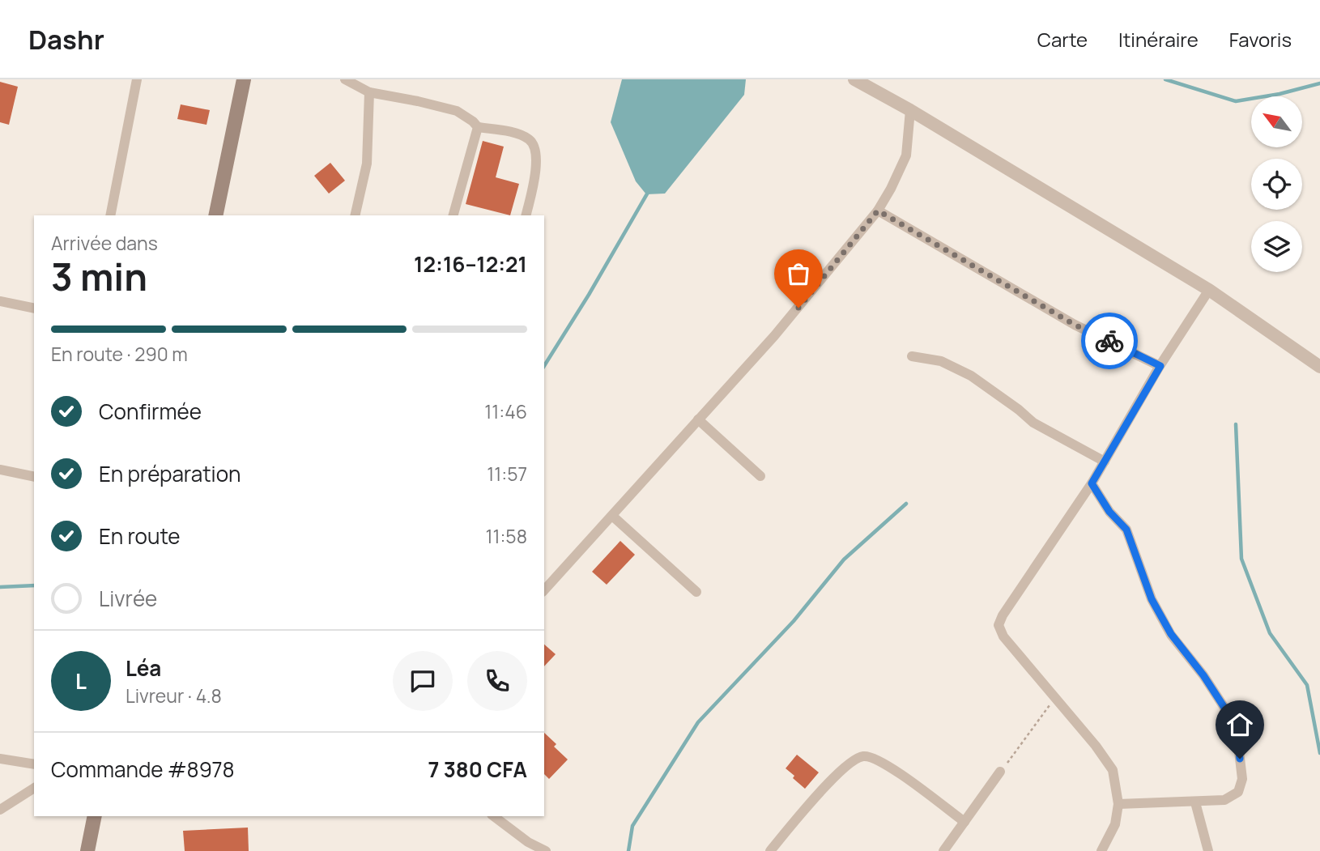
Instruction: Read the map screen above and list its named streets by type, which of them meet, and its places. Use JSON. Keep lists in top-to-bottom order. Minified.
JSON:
{"north":"top left","page":{"header":"Dashr","nav":["Carte","Itinéraire","Favoris"],"heading":["3 min","Arrivée dans","12:16–12:21"],"panel":["Léa","Livreur · 4.8","Commande #8978","7 380 CFA"],"bar":"En route · 290 m","list":[["Confirmée","11:46"],["En préparation","11:57"],["En route","11:58"],"Livrée"],"round":"L"}}
